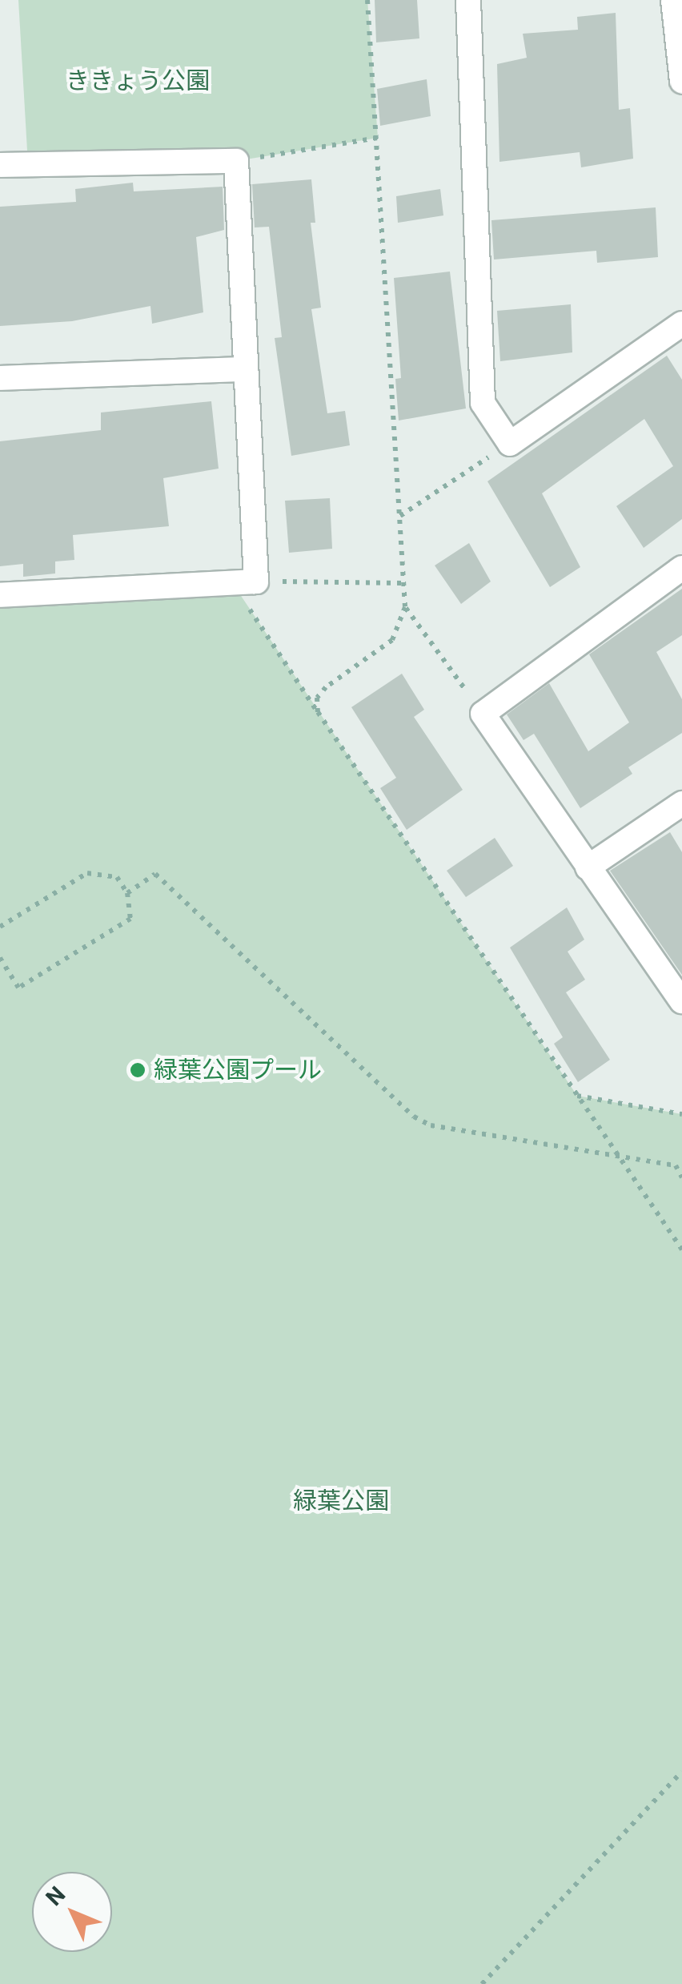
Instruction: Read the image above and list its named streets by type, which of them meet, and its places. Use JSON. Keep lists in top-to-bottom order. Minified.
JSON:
{"parks":["ききょう公園","緑葉公園"],"places":["緑葉公園プール"],"north":"top left"}
